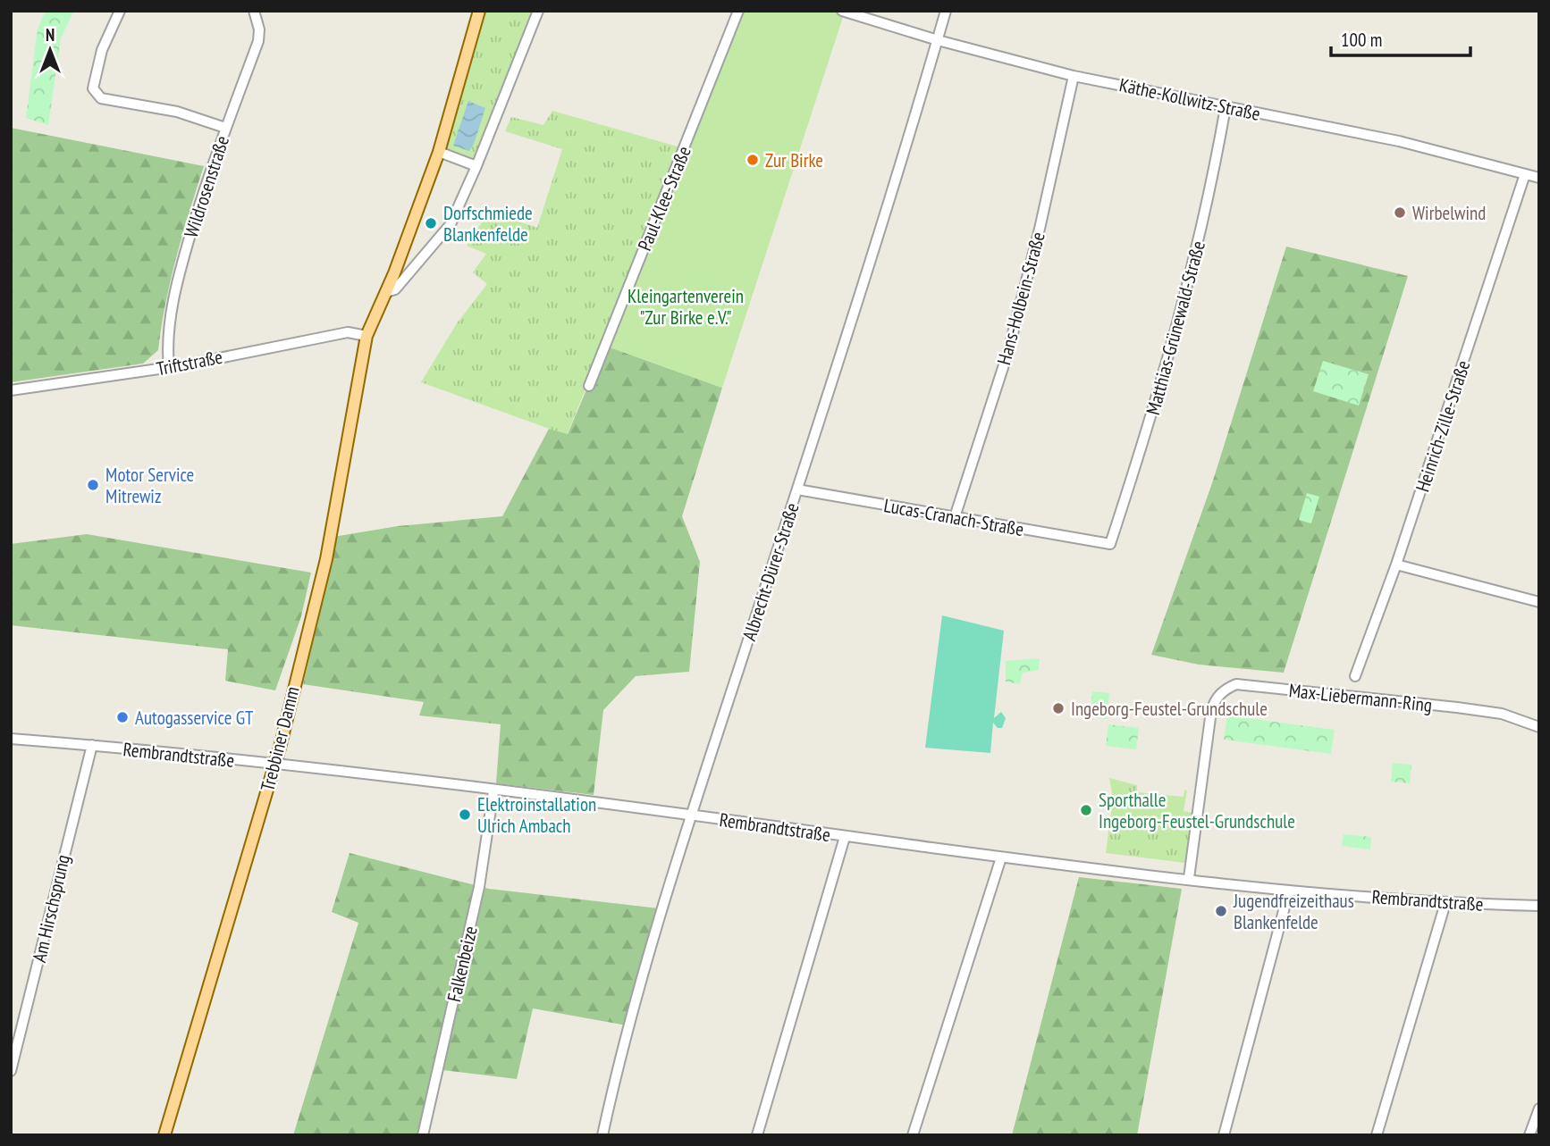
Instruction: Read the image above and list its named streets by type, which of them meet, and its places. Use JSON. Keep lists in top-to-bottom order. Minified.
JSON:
{"streets":{"main road":["Trebbiner Damm"],"street":["Käthe-Kollwitz-Straße","Wildrosenstraße","Paul-Klee-Straße","Hans-Holbein-Straße","Matthias-Grünewald-Straße","Triftstraße","Heinrich-Zille-Straße","Lucas-Cranach-Straße","Albrecht-Dürer-Straße","Max-Liebermann-Ring","Rembrandtstraße","Am Hirschsprung","Falkenbeize"]},"crossings":[["Käthe-Kollwitz-Straße","Hans-Holbein-Straße"],["Käthe-Kollwitz-Straße","Matthias-Grünewald-Straße"],["Käthe-Kollwitz-Straße","Heinrich-Zille-Straße"],["Käthe-Kollwitz-Straße","Albrecht-Dürer-Straße"],["Wildrosenstraße","Triftstraße"],["Hans-Holbein-Straße","Lucas-Cranach-Straße"],["Matthias-Grünewald-Straße","Lucas-Cranach-Straße"],["Triftstraße","Trebbiner Damm"],["Lucas-Cranach-Straße","Albrecht-Dürer-Straße"],["Albrecht-Dürer-Straße","Rembrandtstraße"],["Max-Liebermann-Ring","Rembrandtstraße"],["Trebbiner Damm","Rembrandtstraße"],["Rembrandtstraße","Am Hirschsprung"],["Rembrandtstraße","Falkenbeize"]],"parks":["Kleingartenverein \"Zur Birke e.V.\""],"places":["Zur Birke","Wirbelwind","Dorfschmiede Blankenfelde","Motor Service Mitrewiz","Ingeborg-Feustel-Grundschule","Autogasservice GT","Sporthalle Ingeborg-Feustel-Grundschule","Elektroinstallation Ulrich Ambach","Jugendfreizeithaus Blankenfelde"],"scale_bar":"100 m","north":"top"}
